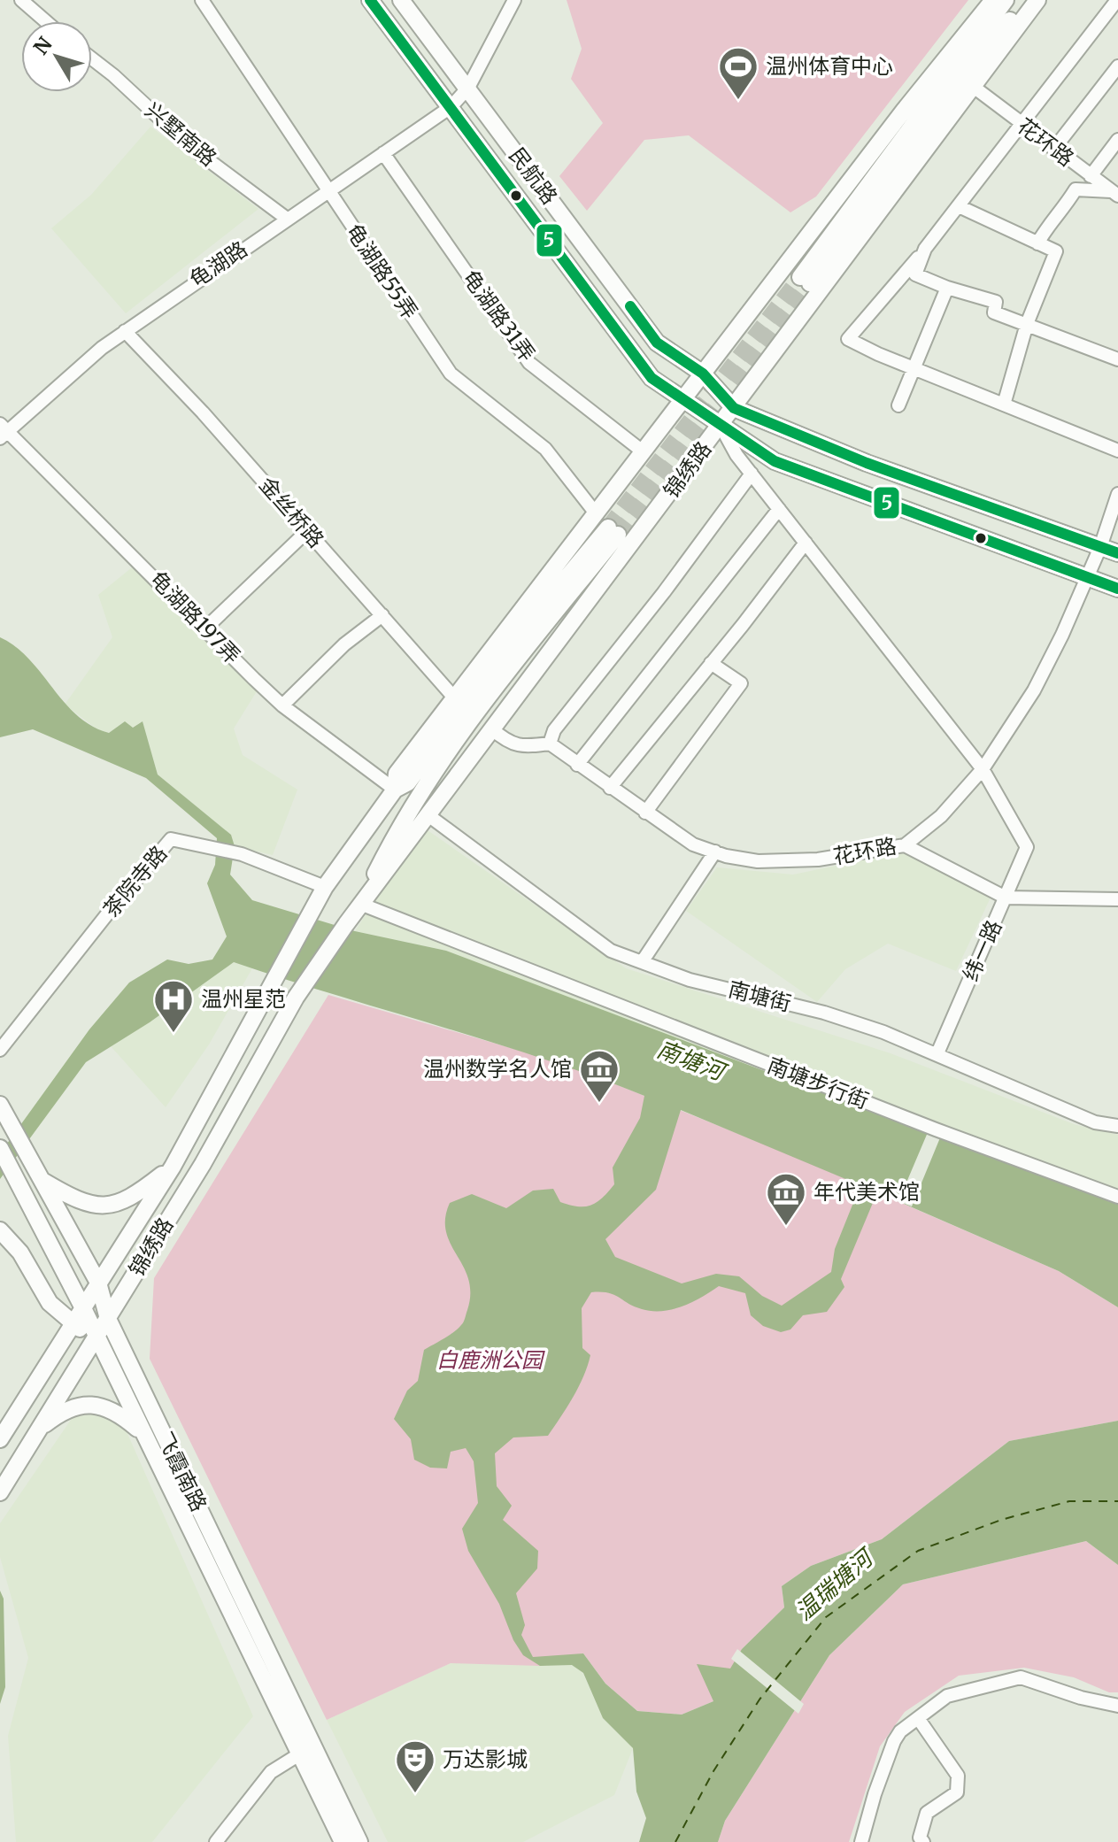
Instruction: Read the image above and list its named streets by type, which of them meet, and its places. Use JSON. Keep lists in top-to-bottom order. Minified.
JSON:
{"streets":{"main road":["民航路","锦绣路","飞霞南路"],"street":["兴墅南路","花环路","龟湖路","龟湖路55弄","龟湖路31弄","金丝桥路","龟湖路197弄","茶院寺路","纬一路","南塘街","南塘步行街"]},"crossings":[["兴墅南路","龟湖路"],["花环路","民航路"],["花环路","锦绣路"],["花环路","纬一路"],["民航路","龟湖路"],["民航路","锦绣路"],["龟湖路","龟湖路55弄"],["龟湖路","龟湖路31弄"],["龟湖路","金丝桥路"],["龟湖路","龟湖路197弄"],["龟湖路55弄","锦绣路"],["龟湖路31弄","锦绣路"],["锦绣路","金丝桥路"],["锦绣路","龟湖路197弄"],["锦绣路","茶院寺路"],["锦绣路","南塘街"],["锦绣路","南塘步行街"],["锦绣路","飞霞南路"],["纬一路","南塘街"]],"water":["南塘河","温瑞塘河"],"parks":["白鹿洲公园"],"places":{"sports":["温州体育中心"],"hospital":["温州星范"],"museum":["温州数学名人馆","年代美术馆"],"theatre":["万达影城"]},"lines":["transit line 5"],"north":"top left"}
